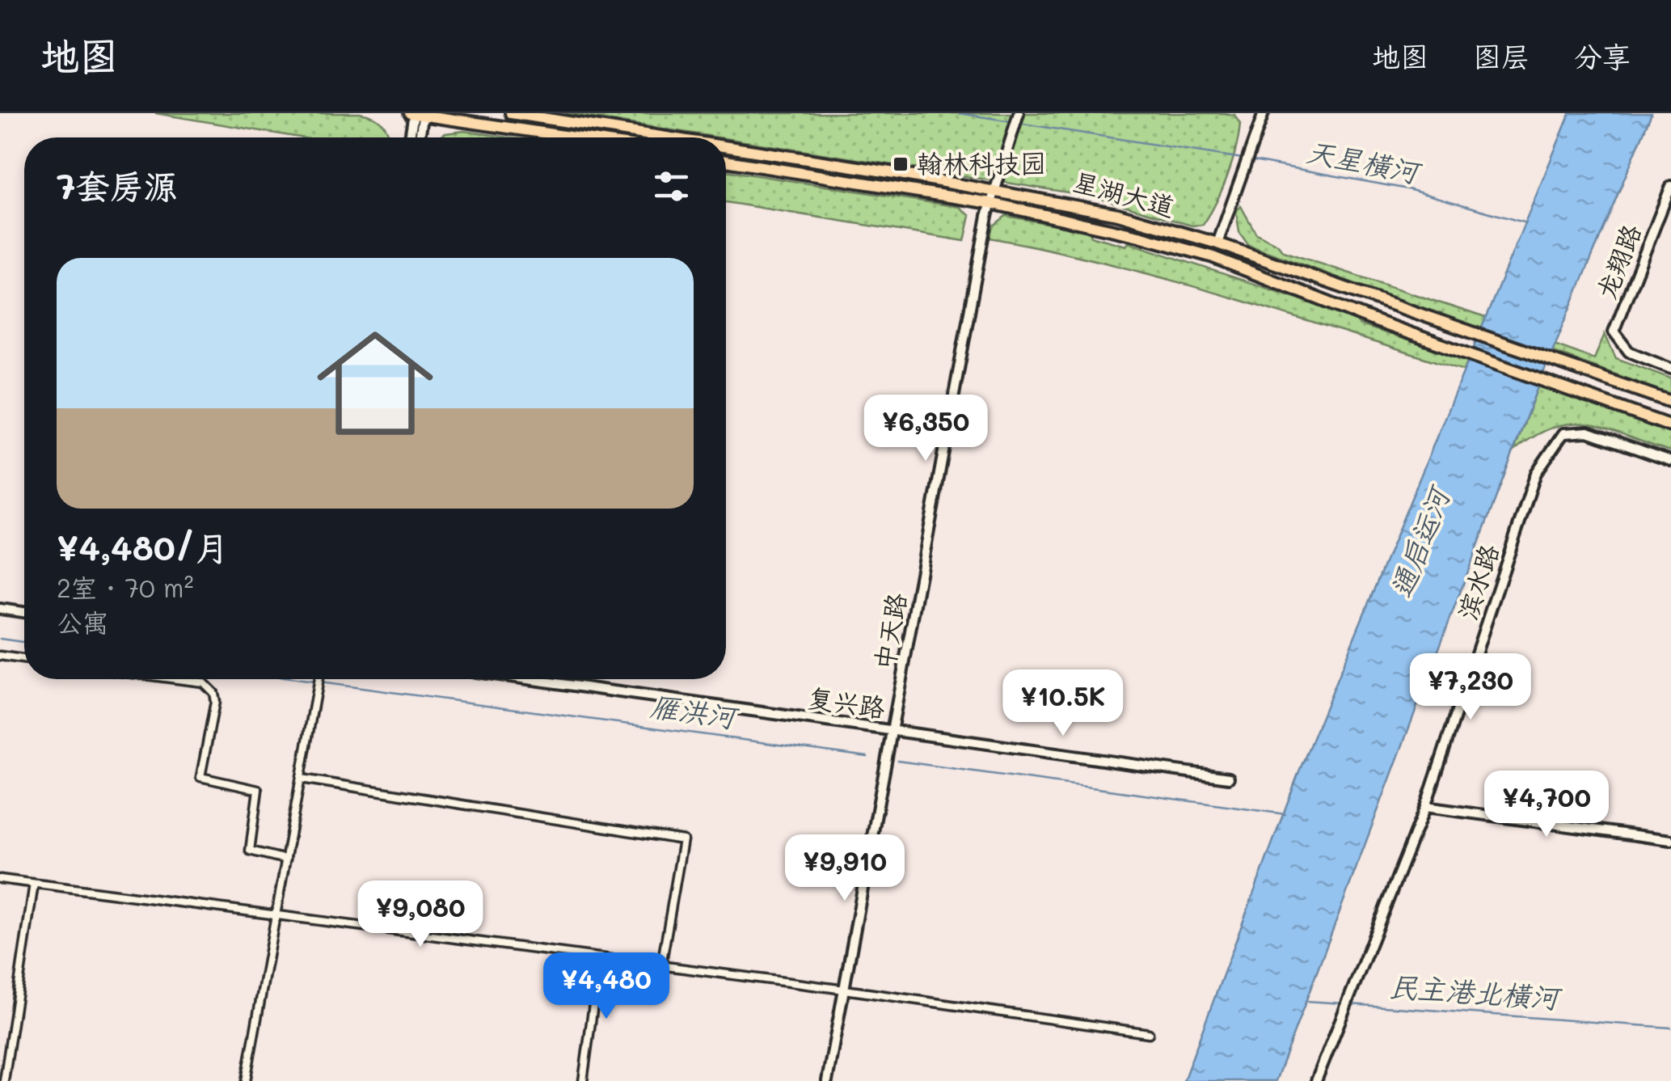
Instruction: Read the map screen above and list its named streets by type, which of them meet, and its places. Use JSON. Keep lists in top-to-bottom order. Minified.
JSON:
{"streets":{"main road":["星湖大道"],"street":["龙翔路","滨水路","中天路","复兴路"]},"crossings":[["星湖大道","中天路"],["中天路","复兴路"]],"water":["天星横河","通启运河","雁洪河","民主港北横河"],"places":{"transit":["翰林科技园"]},"page":{"header":"地图","nav":["地图","图层","分享"],"heading":"7套房源","list":[{"name":"¥4,480/月","note":"2室 · 70 m² · 公寓"}],"price":["¥6,350","¥7,230","¥10.5K","¥4,700","¥9,910","¥9,080","¥4,480"]}}
